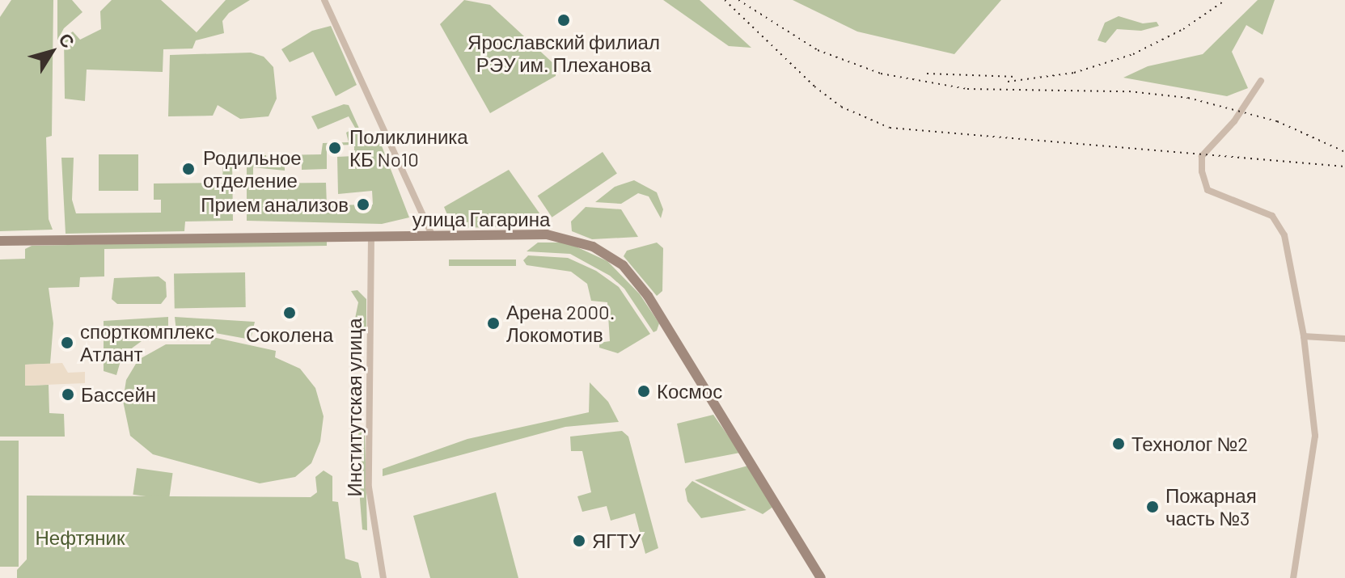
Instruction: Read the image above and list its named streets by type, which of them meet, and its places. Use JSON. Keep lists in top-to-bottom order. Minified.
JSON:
{"streets":{"main road":["улица Гагарина"],"street":["Институтская улица"]},"crossings":[["улица Гагарина","Институтская улица"]],"parks":["Нефтяник"],"places":["Ярославский филиал РЭУ им. Плеханова","Поликлиника КБ No10","Родильное отделение","Прием анализов","Соколена","Арена 2000. Локомотив","спорткомплекс Атлант","Космос","Бассейн","Технолог №2","Пожарная часть №3","ЯГТУ"],"north":"top right"}
